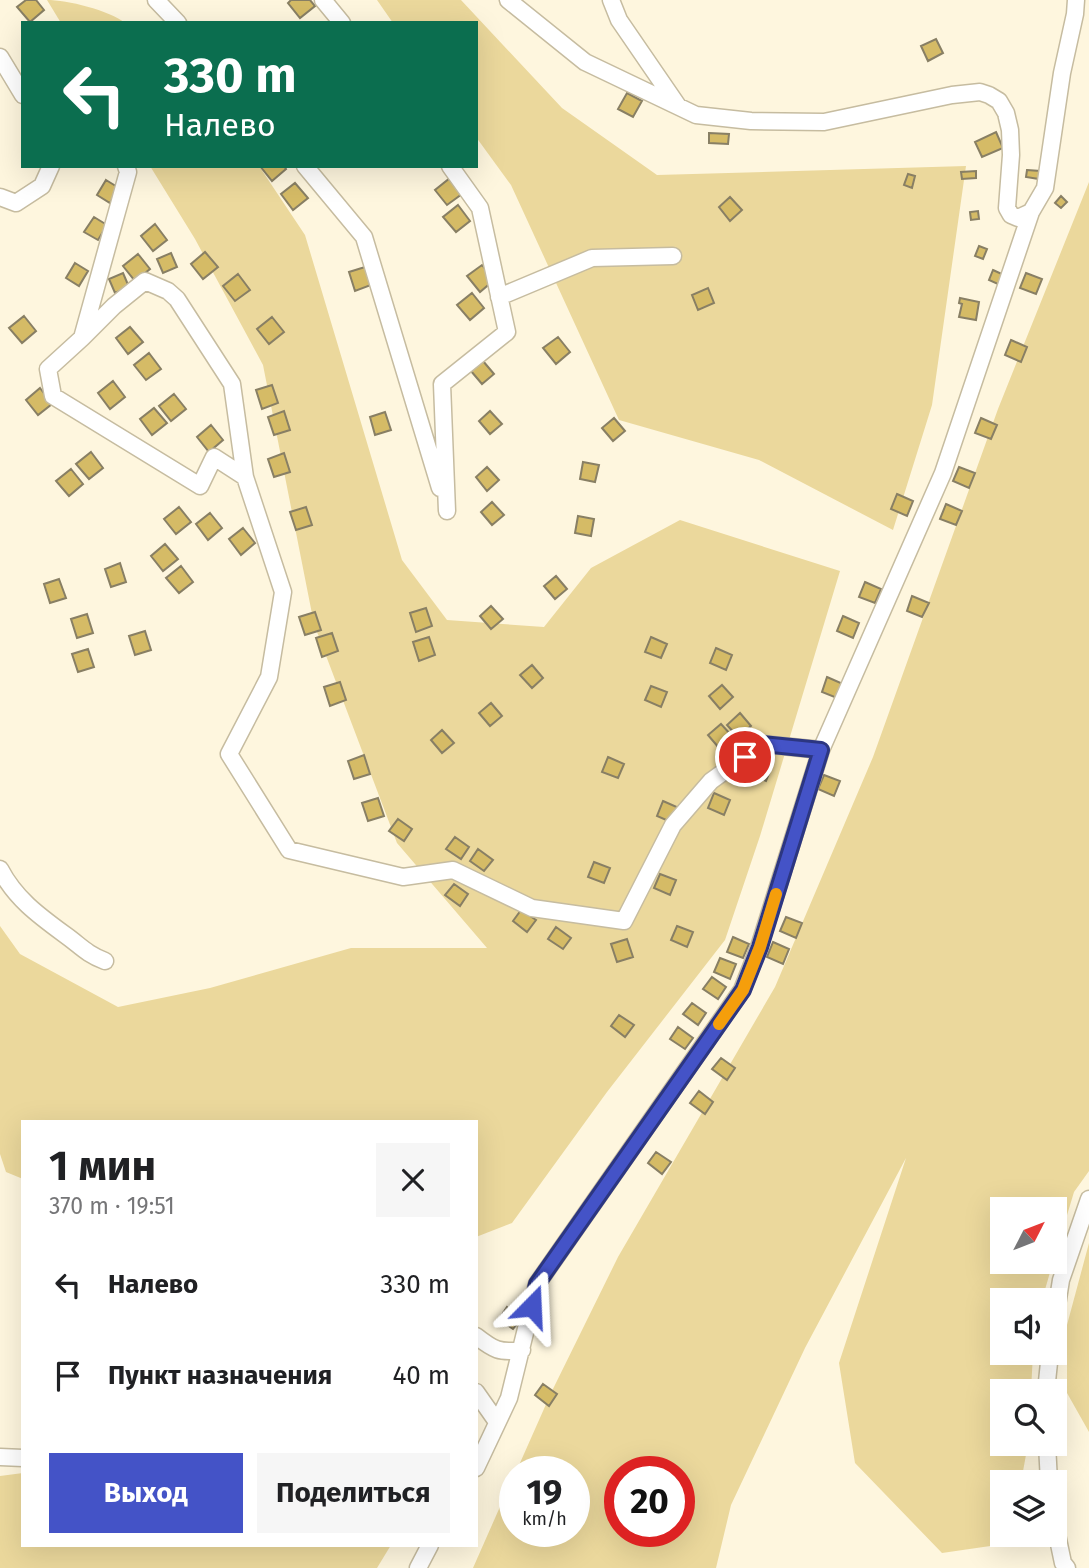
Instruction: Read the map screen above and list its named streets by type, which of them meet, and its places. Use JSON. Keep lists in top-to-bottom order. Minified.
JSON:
{"north":"top right","page":{"turn":["330 m","Налево"],"heading":["1 мин","370 m · 19:51"],"list":[{"name":"Налево","value":"330 m"},{"name":"Пункт назначения","value":"40 m"}],"buttons":["Выход","Поделиться"],"speed":"19 km/h","limit":"20"}}
